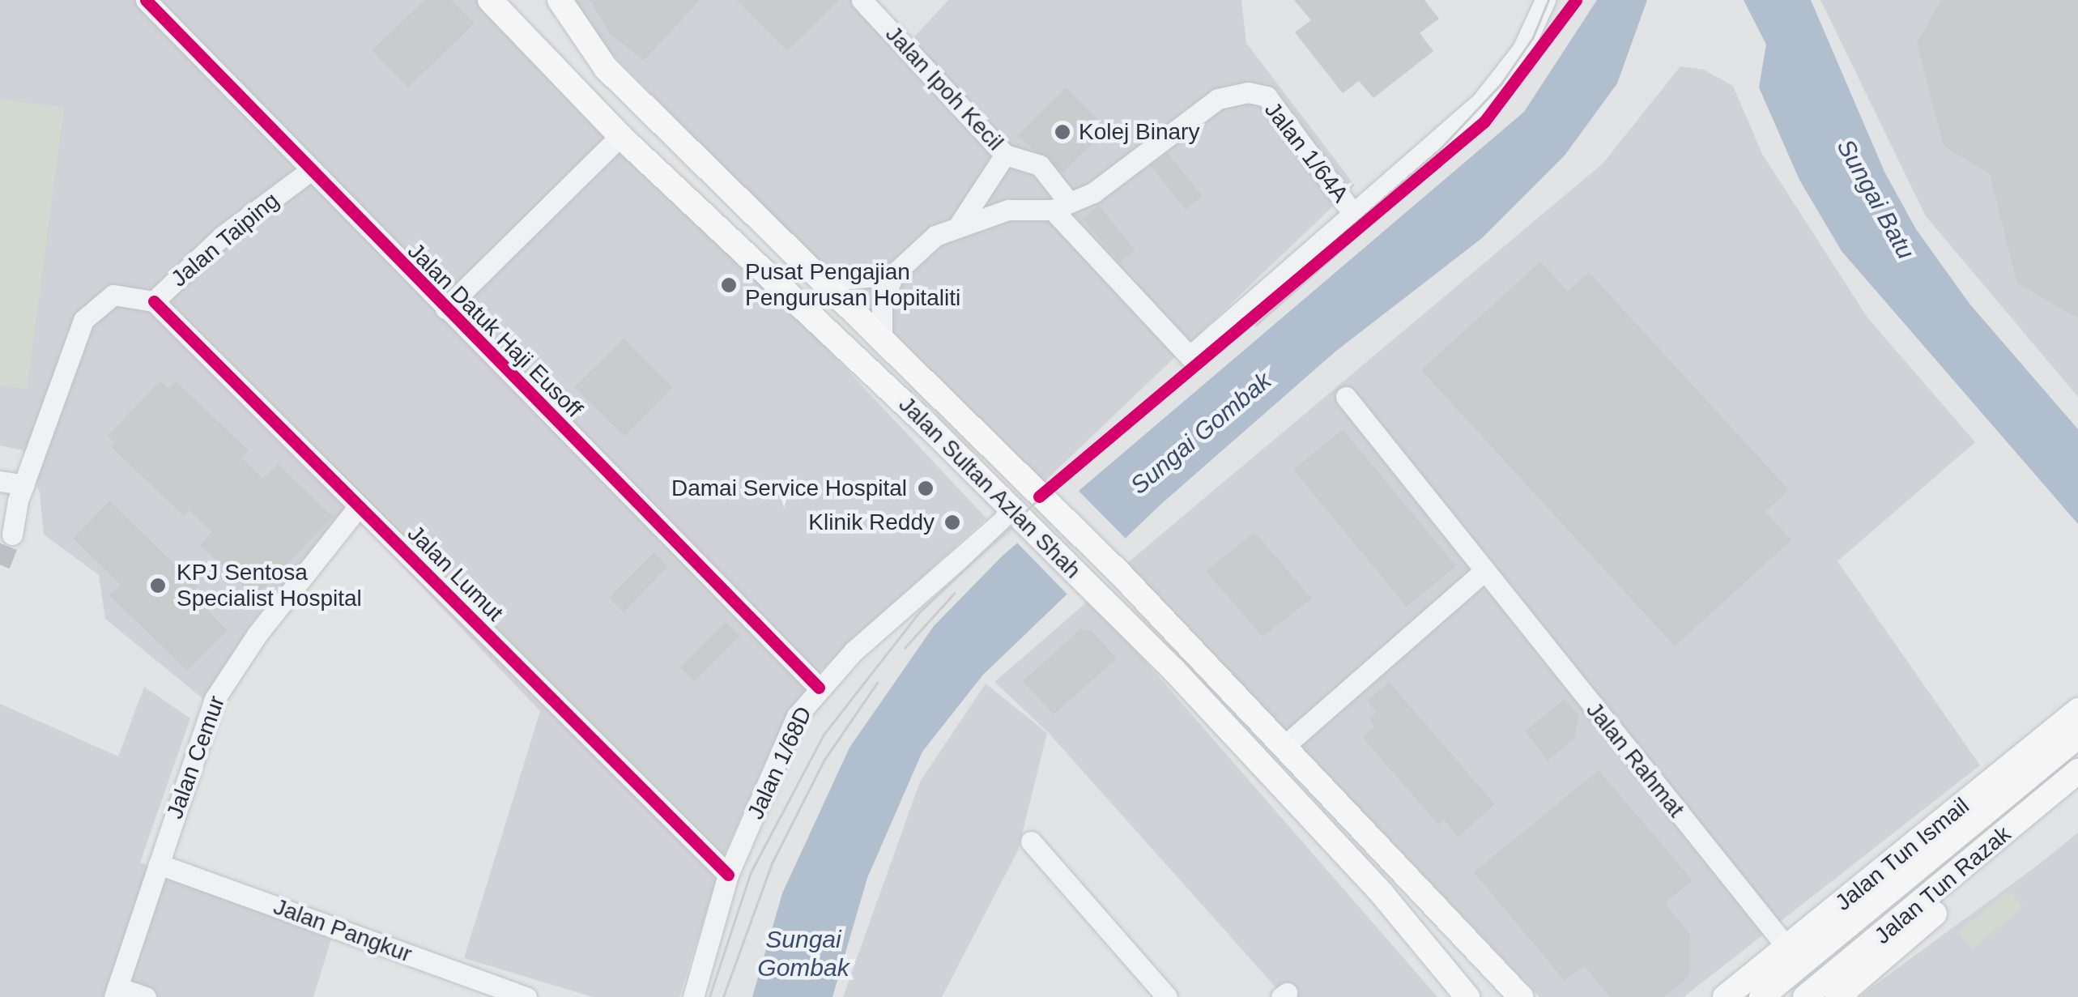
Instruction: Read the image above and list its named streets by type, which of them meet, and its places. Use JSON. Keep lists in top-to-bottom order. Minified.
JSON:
{"streets":{"main road":["Jalan Sultan Azlan Shah","Jalan Tun Ismail","Jalan Tun Razak"],"street":["Jalan Ipoh Kecil","Jalan 1/64A","Jalan Taiping","Jalan Datuk Haji Eusoff","Jalan Lumut","Jalan Cemur","Jalan Rahmat","Jalan 1/68D","Jalan Pangkur"]},"crossings":[["Jalan Ipoh Kecil","Jalan 1/64A"],["Jalan Taiping","Jalan Datuk Haji Eusoff"],["Jalan Taiping","Jalan Lumut"],["Jalan Datuk Haji Eusoff","Jalan 1/68D"],["Jalan Sultan Azlan Shah","Jalan 1/68D"],["Jalan Lumut","Jalan Cemur"],["Jalan Lumut","Jalan 1/68D"],["Jalan Cemur","Jalan Pangkur"],["Jalan Rahmat","Jalan Tun Ismail"]],"water":["Sungai Batu","Sungai Gombak"],"places":["Kolej Binary","Pusat Pengajian Pengurusan Hopitaliti","Damai Service Hospital","Klinik Reddy","KPJ Sentosa Specialist Hospital"]}
